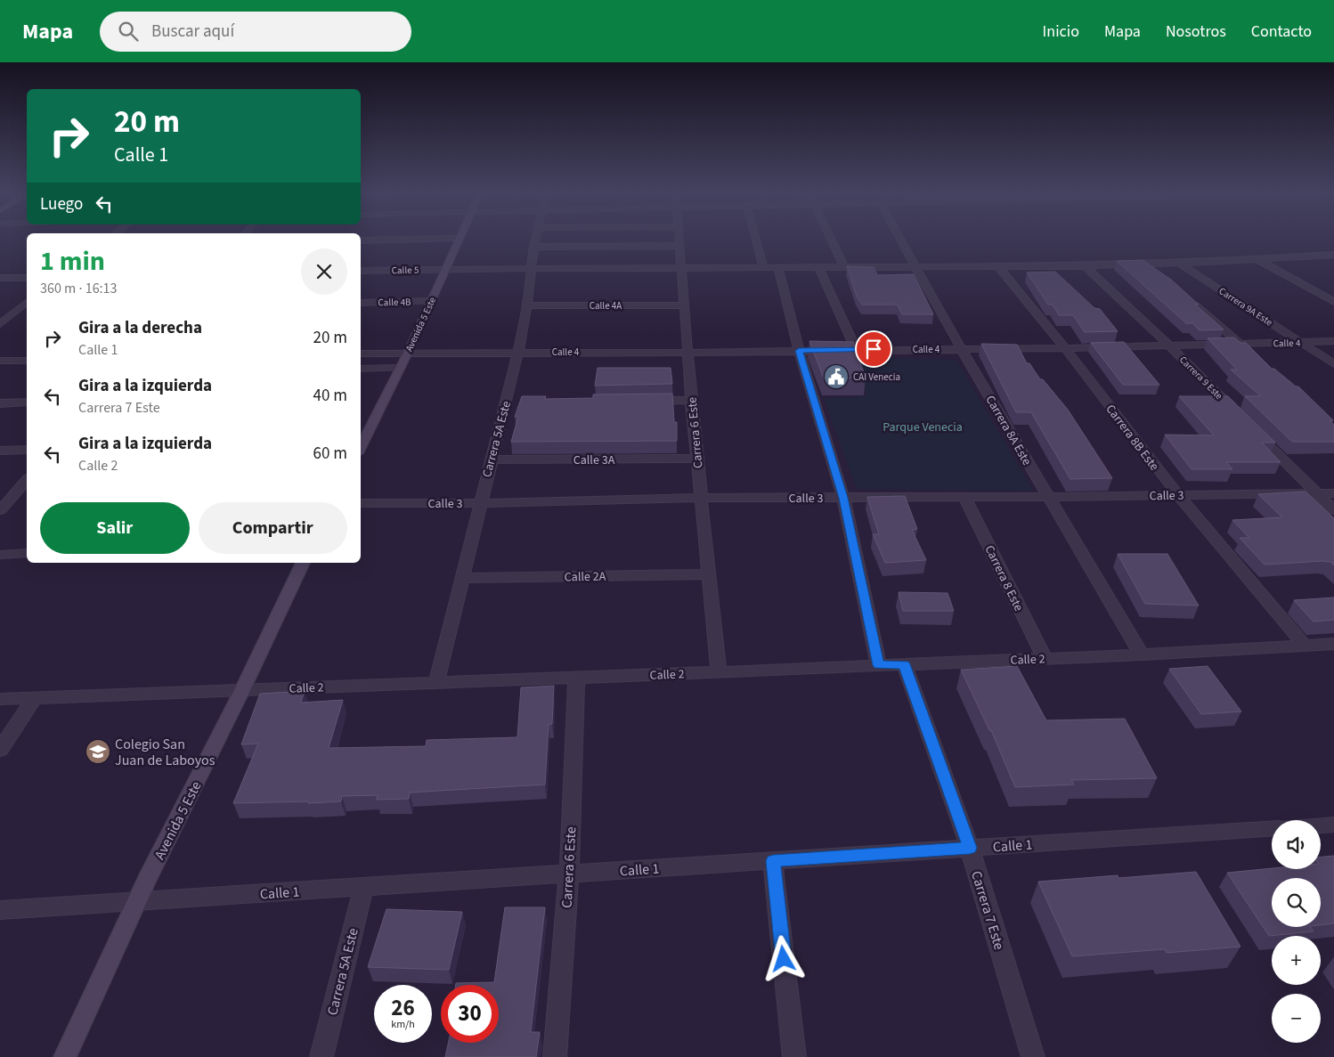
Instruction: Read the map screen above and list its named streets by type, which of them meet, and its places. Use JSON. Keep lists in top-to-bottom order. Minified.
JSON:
{"streets":{"main road":["Avenida 5 Este"],"street":["Calle 5","Calle 4B","Calle 4A","Carrera 9A Este","Calle 4","Carrera 9 Este","Carrera 8A Este","Carrera 6 Este","Carrera 8B Este","Carrera 5A Este","Calle 3A","Calle 3","Calle 2A","Carrera 8 Este","Calle 2","Calle 1","Carrera 7 Este"]},"crossings":[["Calle 5","Carrera 9A Este"],["Calle 5","Avenida 5 Este"],["Calle 5","Carrera 9 Este"],["Calle 5","Carrera 8A Este"],["Calle 5","Carrera 6 Este"],["Calle 5","Carrera 8B Este"],["Calle 5","Carrera 5A Este"],["Calle 4B","Avenida 5 Este"],["Calle 4A","Carrera 6 Este"],["Calle 4A","Carrera 5A Este"],["Carrera 9A Este","Calle 4"],["Avenida 5 Este","Calle 4"],["Avenida 5 Este","Calle 2"],["Avenida 5 Este","Calle 1"],["Calle 4","Carrera 9 Este"],["Calle 4","Carrera 8A Este"],["Calle 4","Carrera 6 Este"],["Calle 4","Carrera 8B Este"],["Calle 4","Carrera 5A Este"],["Carrera 8A Este","Calle 3"],["Carrera 8A Este","Calle 2"],["Carrera 6 Este","Calle 3A"],["Carrera 6 Este","Calle 3"],["Carrera 6 Este","Calle 2A"],["Carrera 6 Este","Calle 2"],["Carrera 6 Este","Calle 1"],["Carrera 8B Este","Calle 3"],["Carrera 8B Este","Calle 2"],["Carrera 5A Este","Calle 3A"],["Carrera 5A Este","Calle 3"],["Carrera 5A Este","Calle 2A"],["Carrera 5A Este","Calle 2"],["Carrera 5A Este","Calle 1"],["Calle 3","Carrera 8 Este"],["Carrera 8 Este","Calle 2"],["Calle 2","Carrera 7 Este"],["Calle 1","Carrera 7 Este"]],"parks":["Parque Venecia"],"places":{"public building":["CAI Venecia"],"school or university":["Colegio San Juan de Laboyos"]},"page":{"header":"Mapa","search":"Buscar aquí","nav":["Inicio","Mapa","Nosotros","Contacto"],"turn":["20 m","Calle 1"],"then":"Luego","heading":["1 min","360 m · 16:13"],"list":[{"name":"Gira a la derecha","note":"Calle 1","value":"20 m"},{"name":"Gira a la izquierda","note":"Carrera 7 Este","value":"40 m"},{"name":"Gira a la izquierda","note":"Calle 2","value":"60 m"}],"buttons":["Salir","Compartir"],"map_buttons":["+","−"],"speed":"26 km/h","limit":"30"}}
